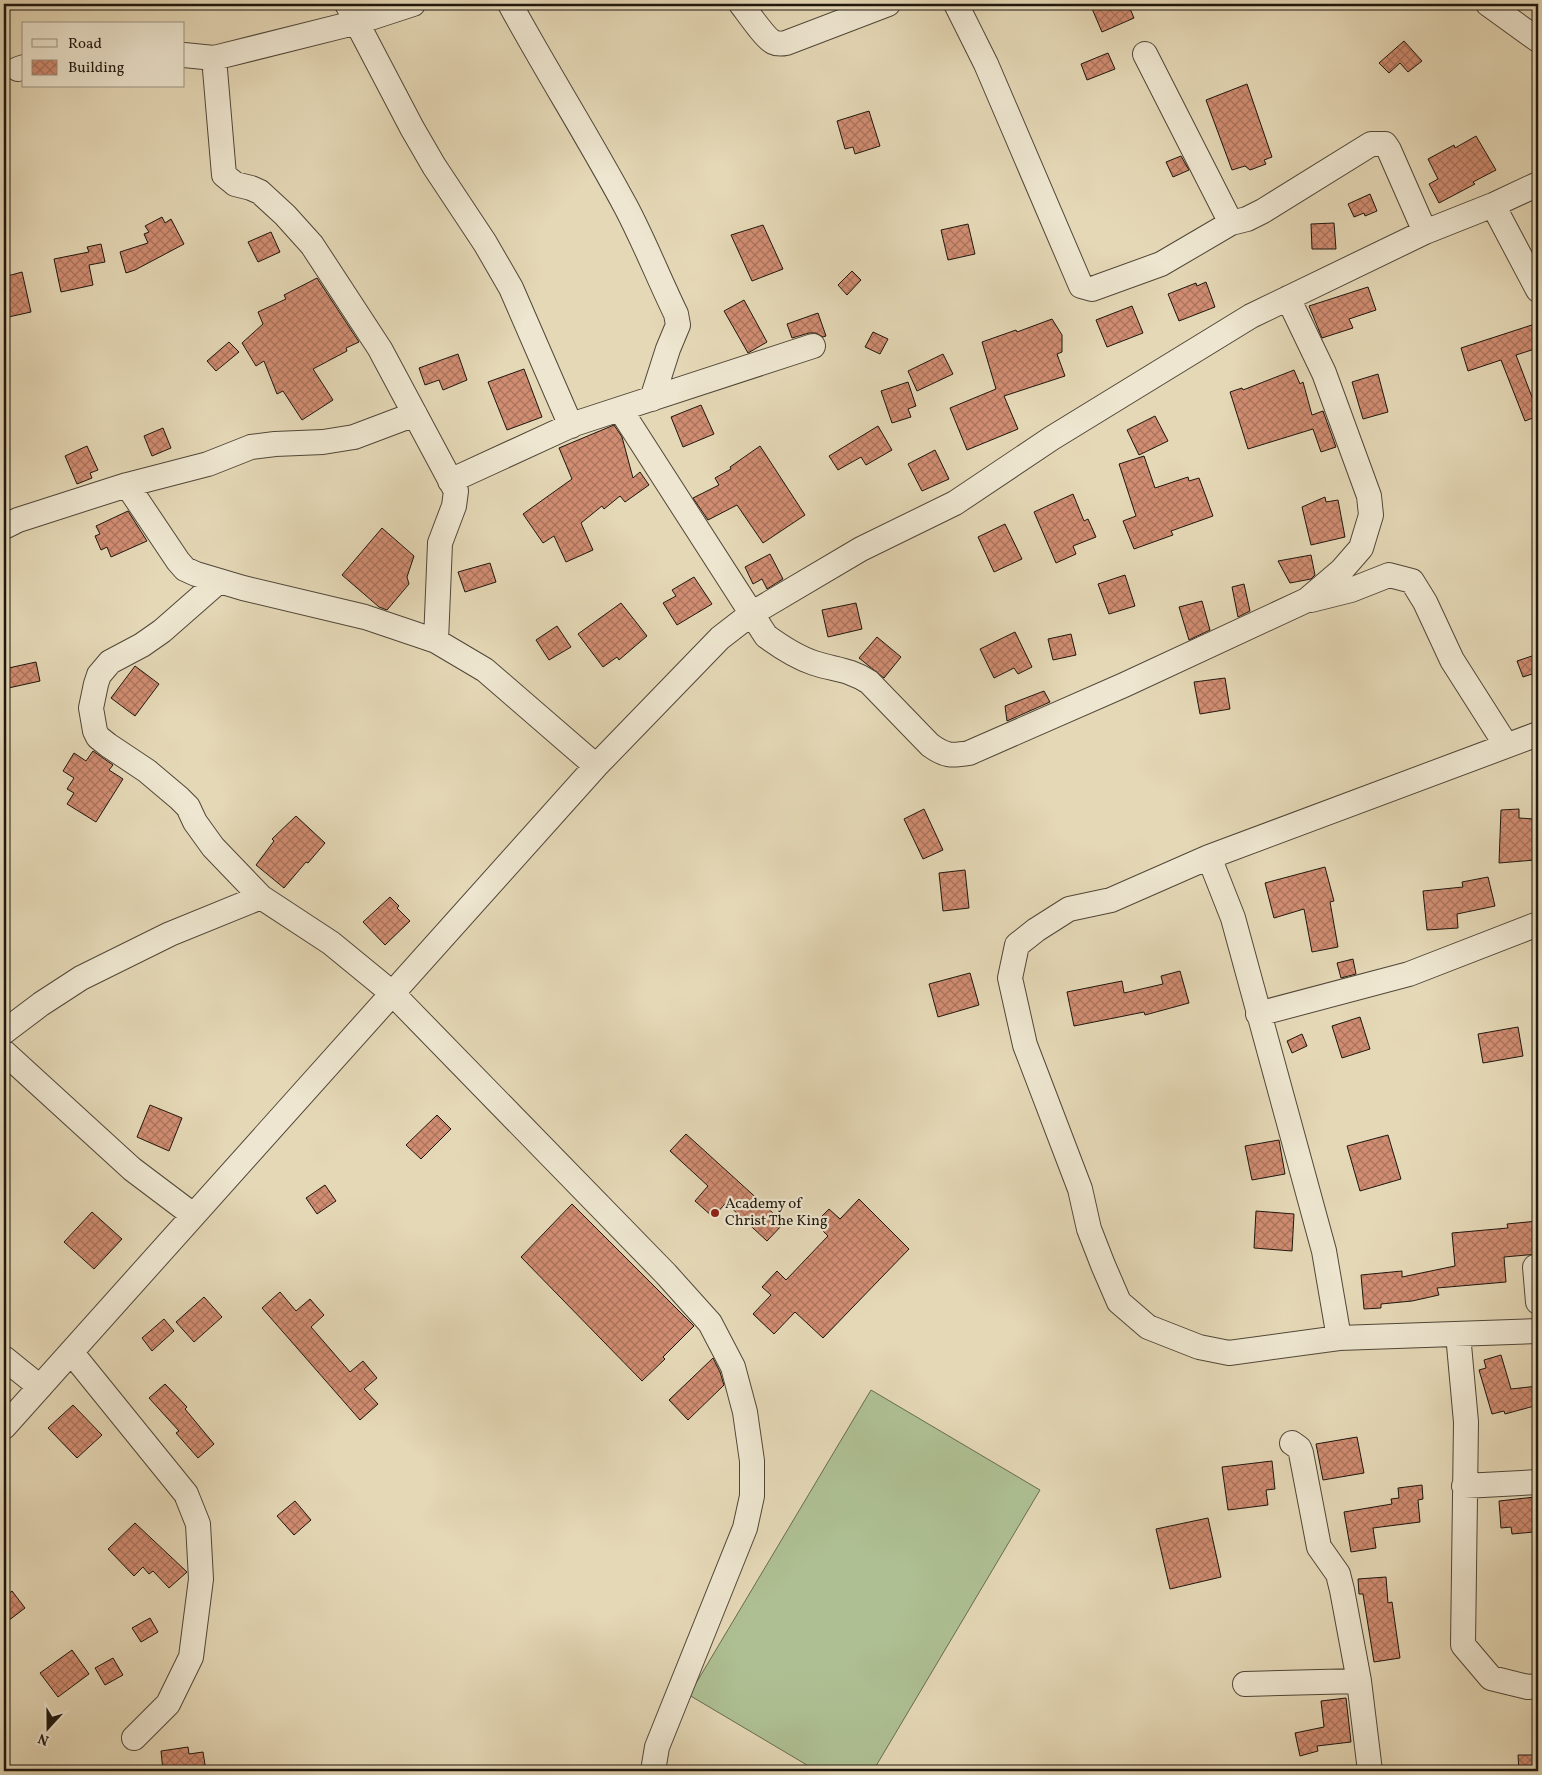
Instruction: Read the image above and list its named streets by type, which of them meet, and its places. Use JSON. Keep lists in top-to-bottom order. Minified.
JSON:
{"places":["Academy of Christ The King"],"legend":["Road","Building"],"north":"bottom"}
